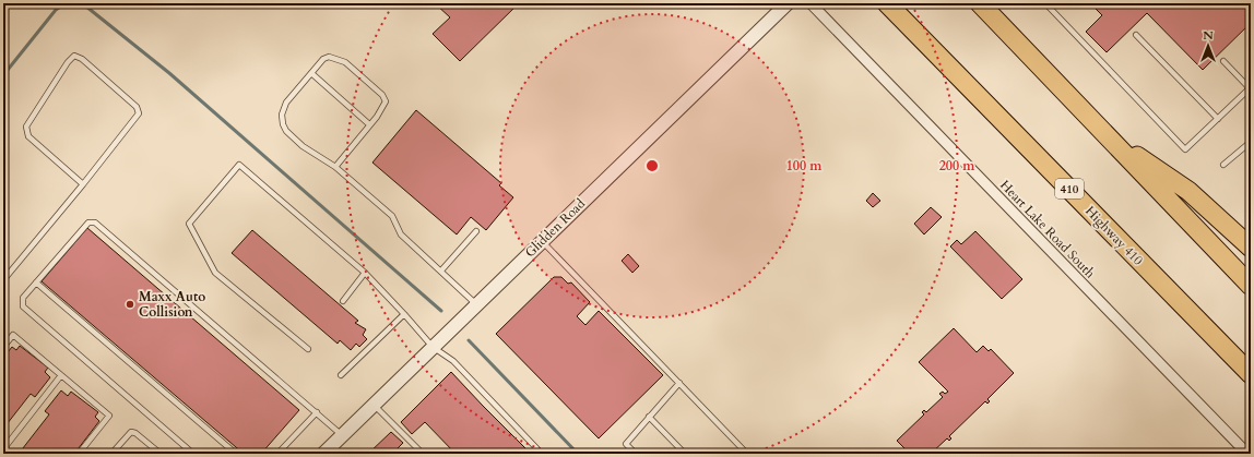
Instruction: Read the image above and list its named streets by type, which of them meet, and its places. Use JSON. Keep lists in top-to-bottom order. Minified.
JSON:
{"streets":{"highway":["410","Highway 410"],"street":["Glidden Road","Heart Lake Road South"]},"places":["Maxx Auto Collision"],"north":"top","rings":["100 m","200 m"]}
